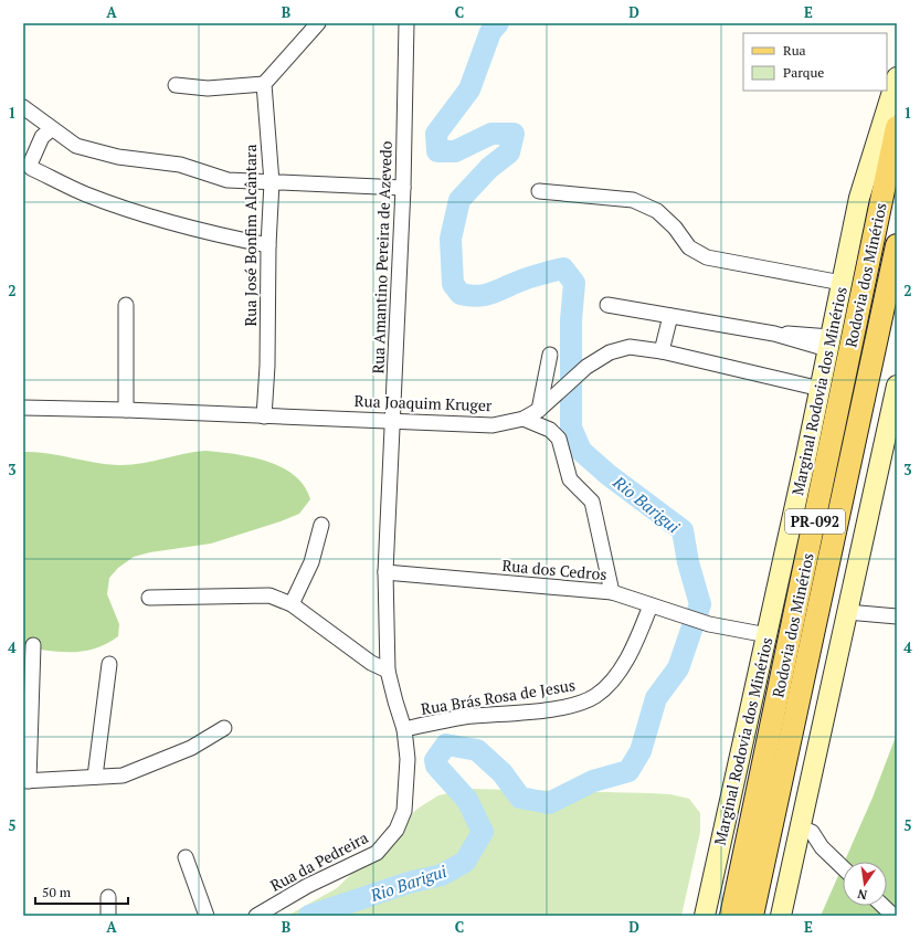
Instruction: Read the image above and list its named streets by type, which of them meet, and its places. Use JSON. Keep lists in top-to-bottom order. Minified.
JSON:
{"streets":{"main road":["Rodovia dos Minérios","Marginal Rodovia dos Minérios","PR-092"],"street":["Rua José Bonfim Alcântara","Rua Amantino Pereira de Azevedo","Rua Joaquim Kruger","Rua dos Cedros","Rua Brás Rosa de Jesus","Rua da Pedreira"]},"crossings":[["Rua José Bonfim Alcântara","Rua Joaquim Kruger"],["Rua Amantino Pereira de Azevedo","Rua Joaquim Kruger"],["Rua Amantino Pereira de Azevedo","Rua dos Cedros"],["Rua Amantino Pereira de Azevedo","Rua Brás Rosa de Jesus"],["Rua Amantino Pereira de Azevedo","Rua da Pedreira"],["Marginal Rodovia dos Minérios","Rua Joaquim Kruger"],["Marginal Rodovia dos Minérios","Rua dos Cedros"],["Rua dos Cedros","Rua Brás Rosa de Jesus"],["Rua Brás Rosa de Jesus","Rua da Pedreira"]],"water":["Rio Barigui"],"legend":["Rua","Parque"],"scale_bar":"50 m","north":"bottom","grid":{"columns":["A","B","C","D","E"],"rows":["1","2","3","4","5"]}}
